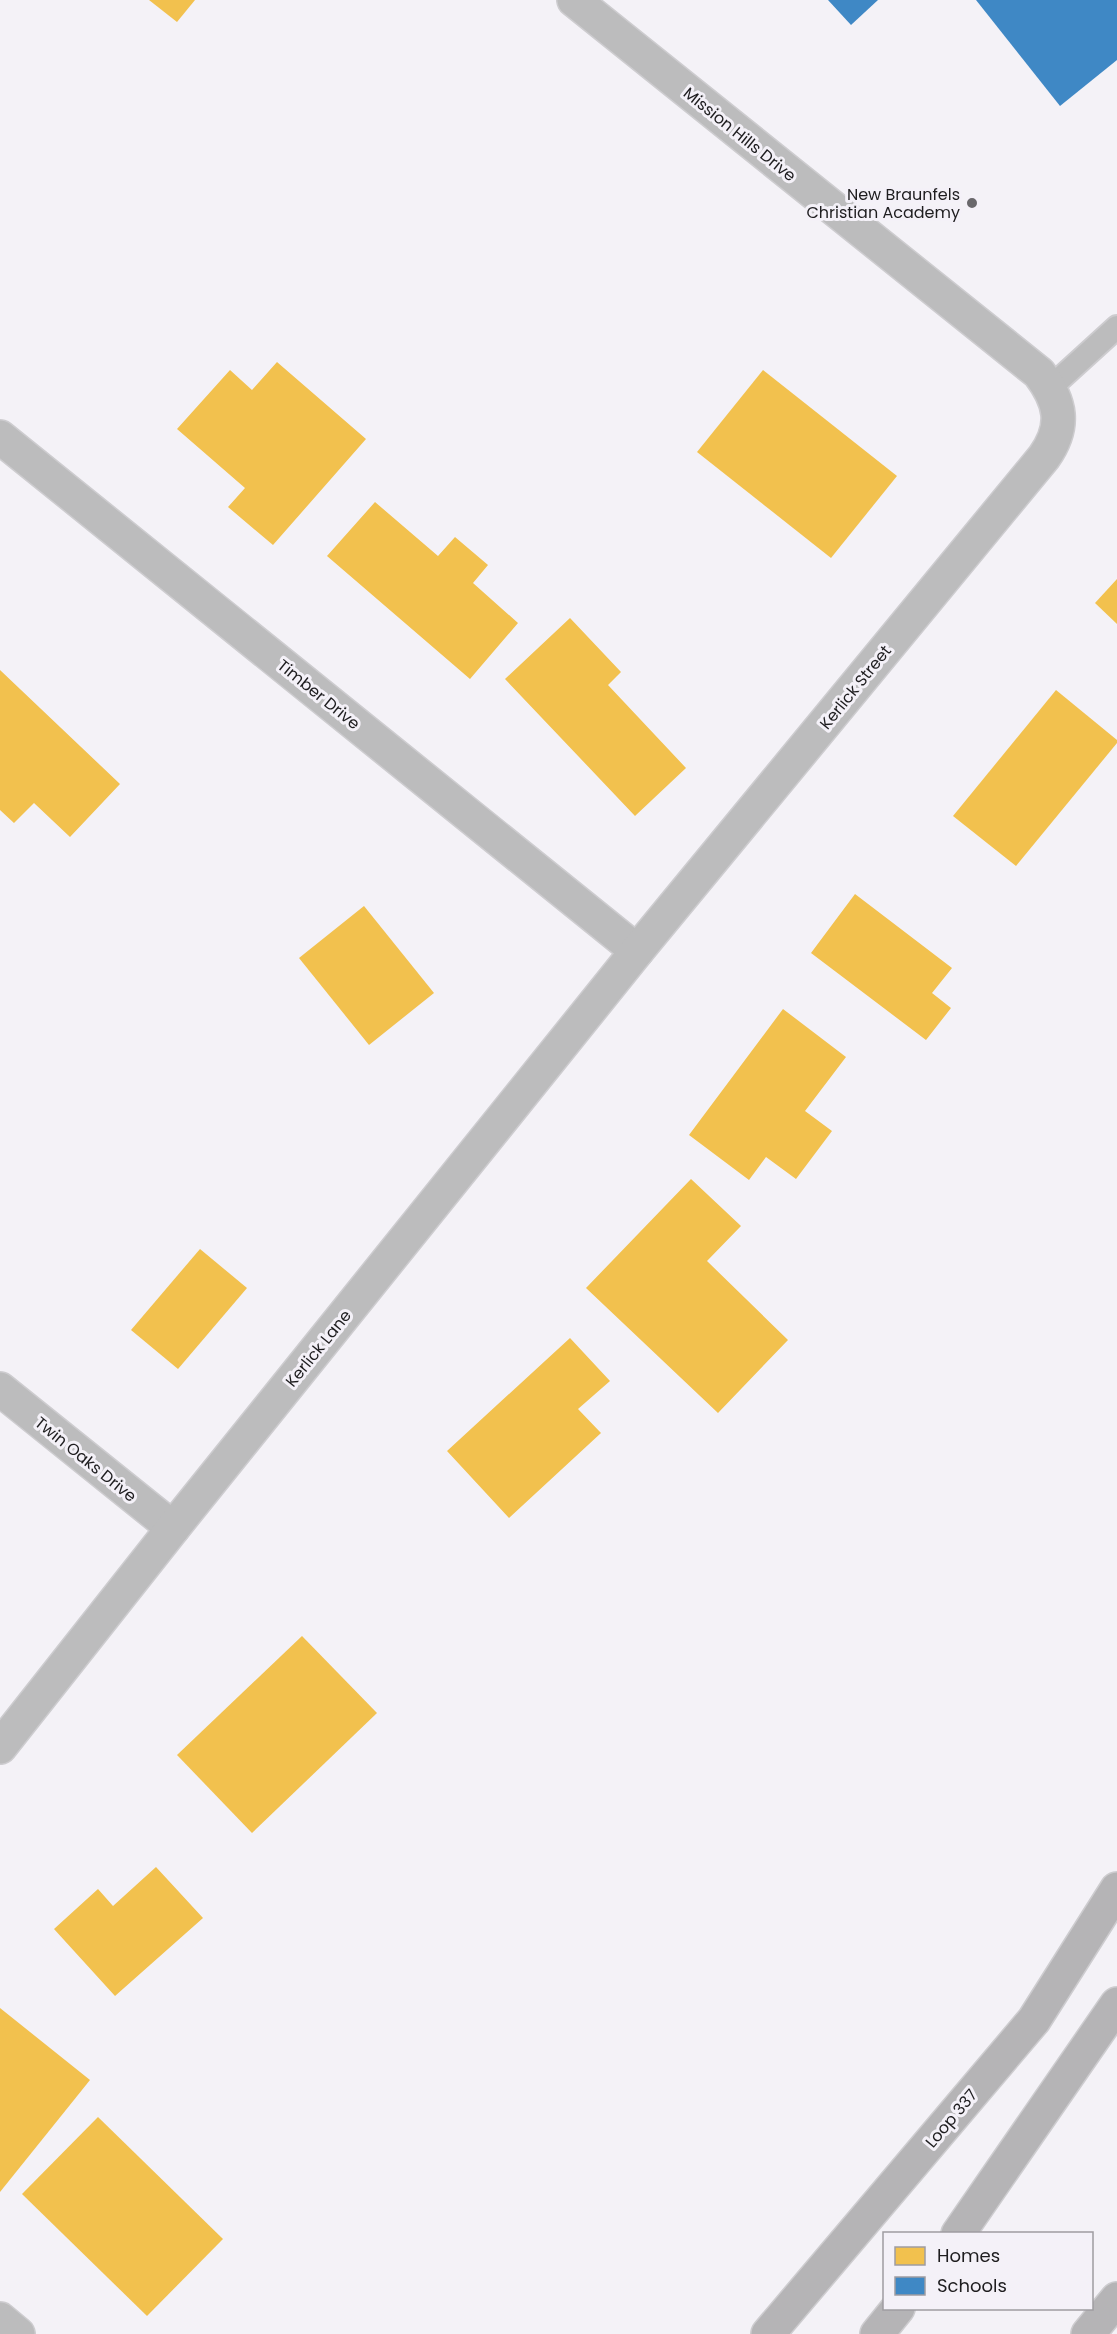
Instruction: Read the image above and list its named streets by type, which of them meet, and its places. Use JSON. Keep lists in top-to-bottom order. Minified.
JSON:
{"streets":{"main road":["Loop 337"],"street":["Mission Hills Drive","Kerlick Street","Timber Drive","Kerlick Lane","Twin Oaks Drive"]},"crossings":[["Mission Hills Drive","Kerlick Street"],["Kerlick Street","Timber Drive"],["Kerlick Street","Kerlick Lane"],["Timber Drive","Kerlick Lane"],["Kerlick Lane","Twin Oaks Drive"]],"places":["New Braunfels Christian Academy"],"legend":["Homes","Schools"]}
